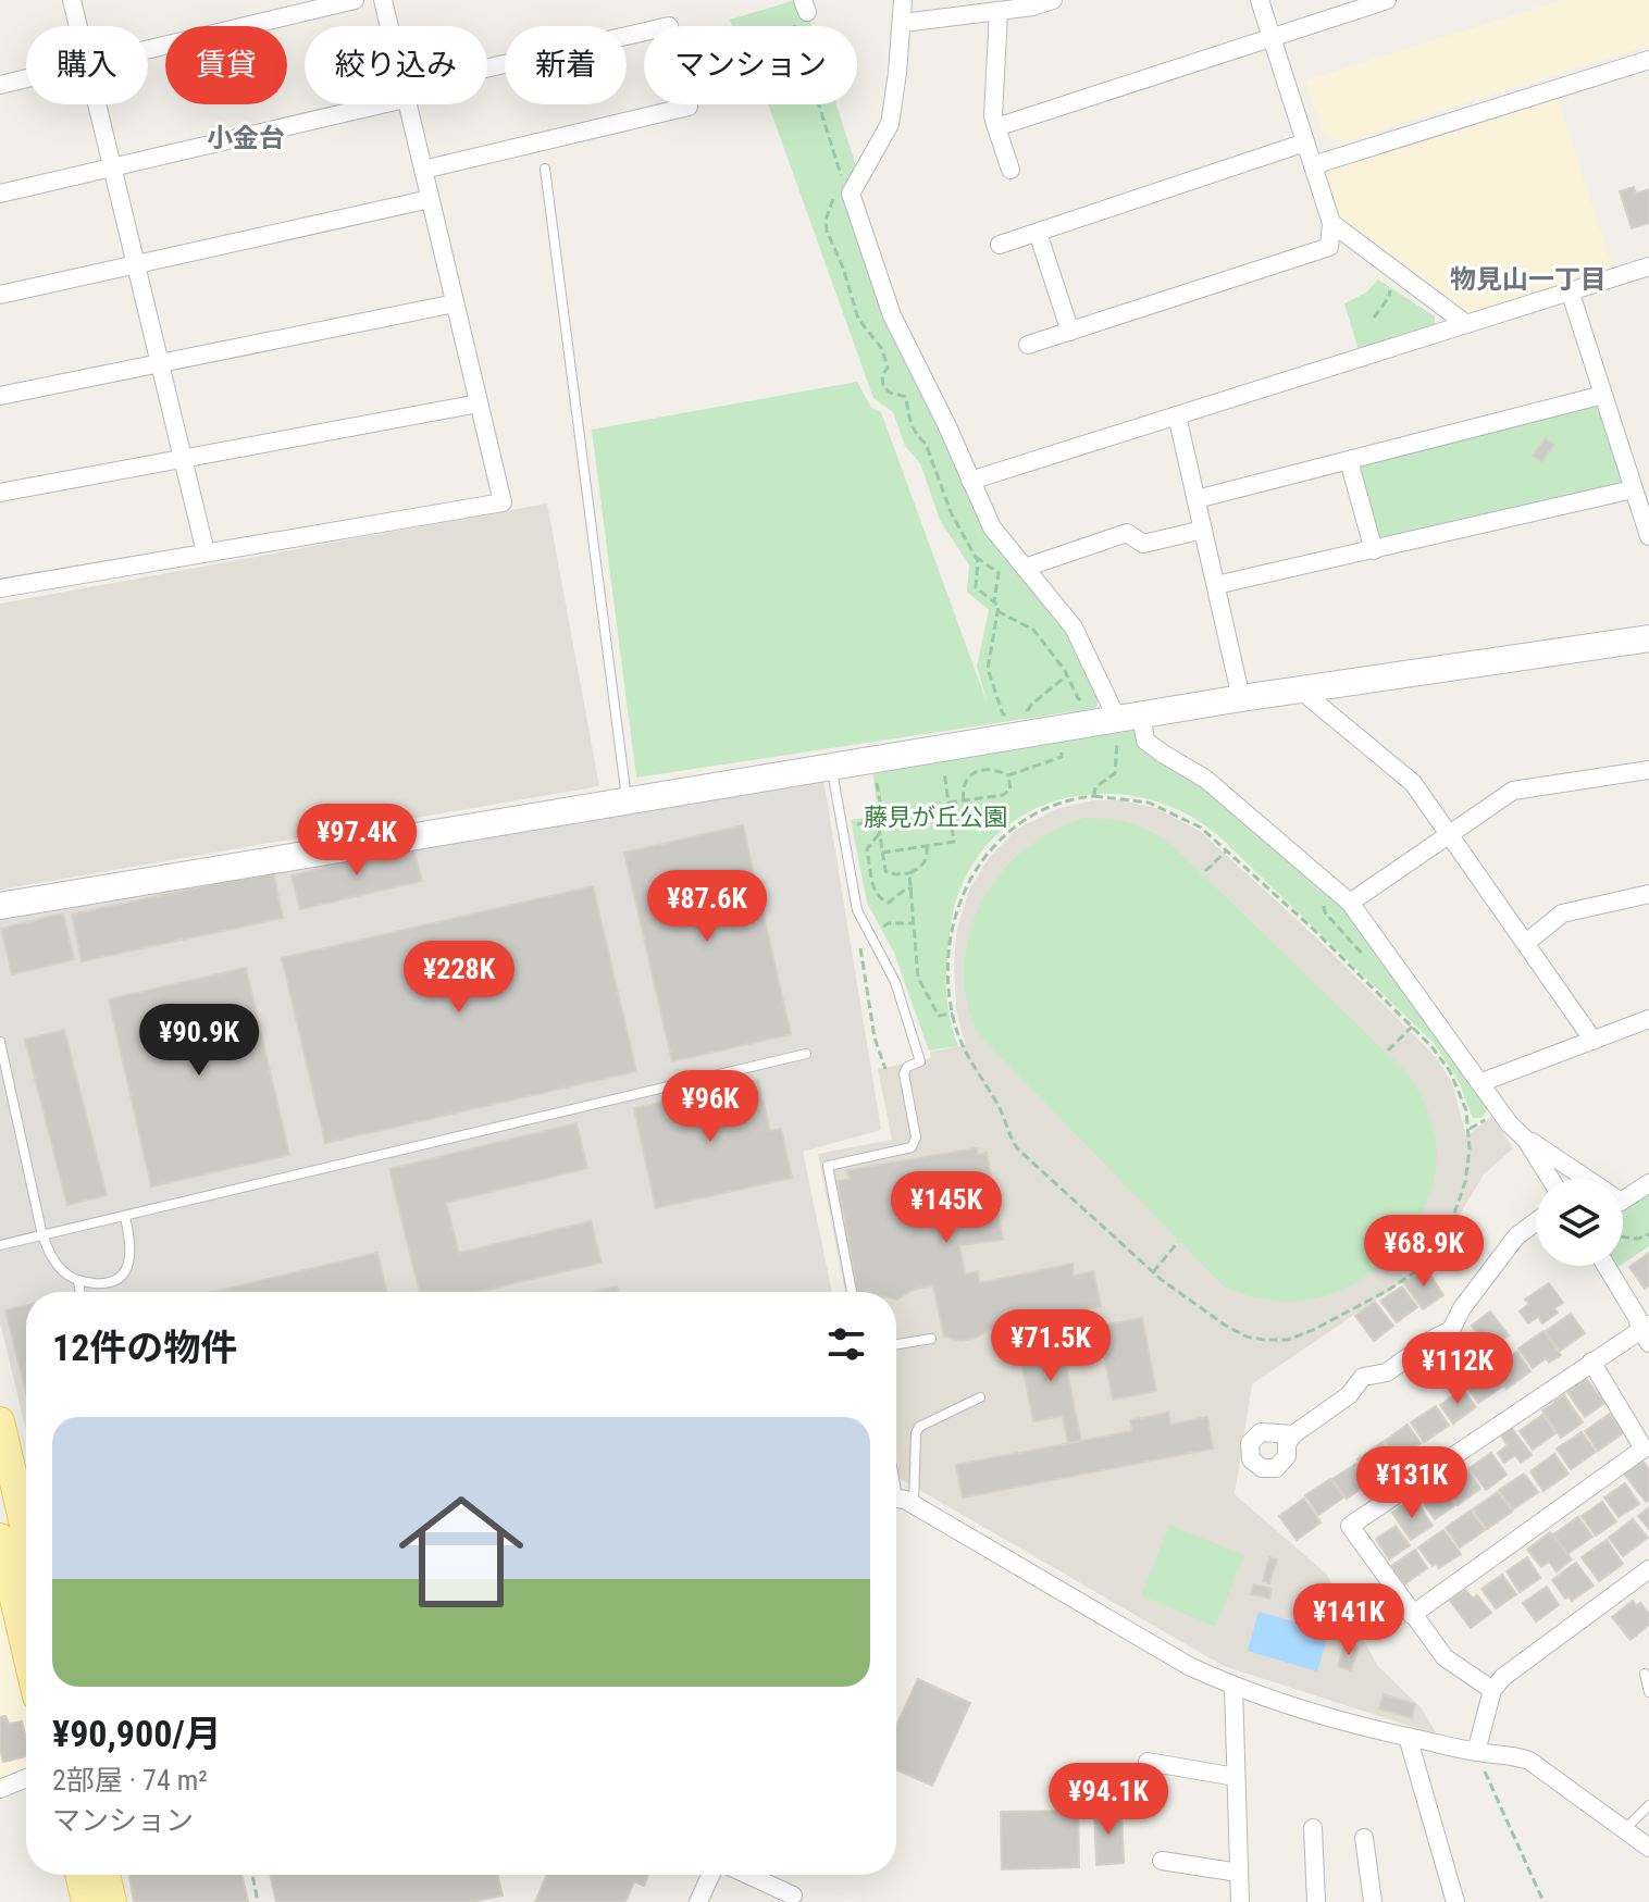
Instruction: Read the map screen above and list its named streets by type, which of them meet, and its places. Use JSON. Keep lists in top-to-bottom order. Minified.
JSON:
{"districts":["小金台","物見山一丁目"],"parks":["藤見が丘公園"],"page":{"chip":["購入","賃貸","絞り込み","新着","マンション"],"price":["¥97.4K","¥87.6K","¥228K","¥90.9K","¥96K","¥145K","¥68.9K","¥71.5K","¥112K","¥131K","¥141K","¥94.1K"],"heading":"12件の物件","list":[{"name":"¥90,900/月","note":"2部屋 · 74 m² · マンション"}]}}
